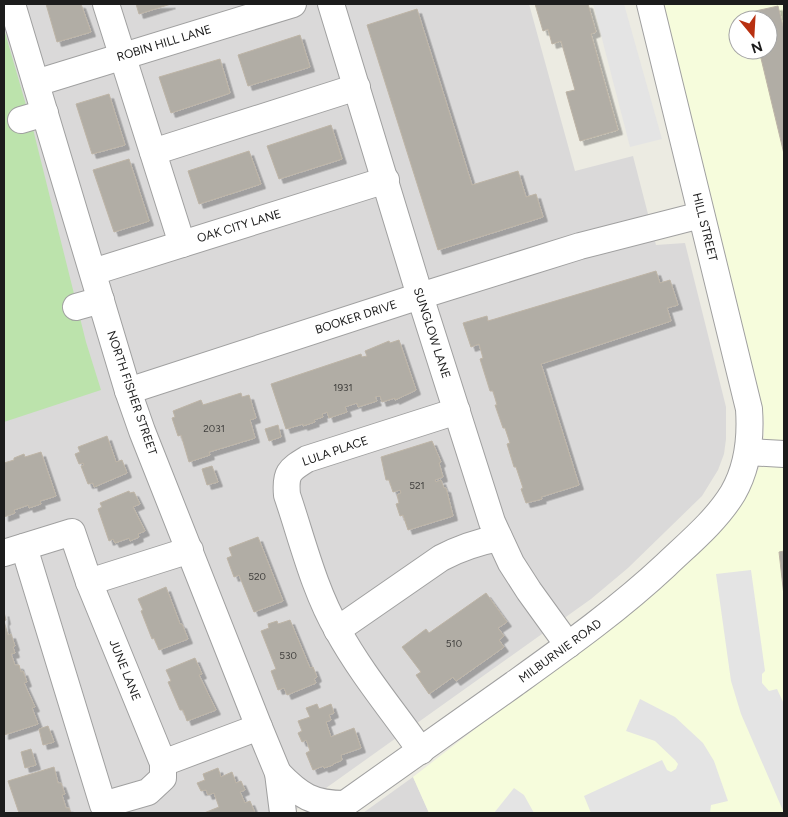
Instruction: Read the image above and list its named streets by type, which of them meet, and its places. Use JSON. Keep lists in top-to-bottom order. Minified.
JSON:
{"streets":{"street":["ROBIN HILL LANE","OAK CITY LANE","HILL STREET","BOOKER DRIVE","SUNGLOW LANE","NORTH FISHER STREET","LULA PLACE","MILBURNIE ROAD","JUNE LANE"]},"crossings":[["ROBIN HILL LANE","NORTH FISHER STREET"],["OAK CITY LANE","SUNGLOW LANE"],["OAK CITY LANE","NORTH FISHER STREET"],["HILL STREET","BOOKER DRIVE"],["HILL STREET","MILBURNIE ROAD"],["BOOKER DRIVE","SUNGLOW LANE"],["BOOKER DRIVE","NORTH FISHER STREET"],["SUNGLOW LANE","LULA PLACE"],["SUNGLOW LANE","MILBURNIE ROAD"],["NORTH FISHER STREET","MILBURNIE ROAD"],["LULA PLACE","MILBURNIE ROAD"]],"house_numbers":["1931","2031","521","520","510","530"],"north":"bottom"}
